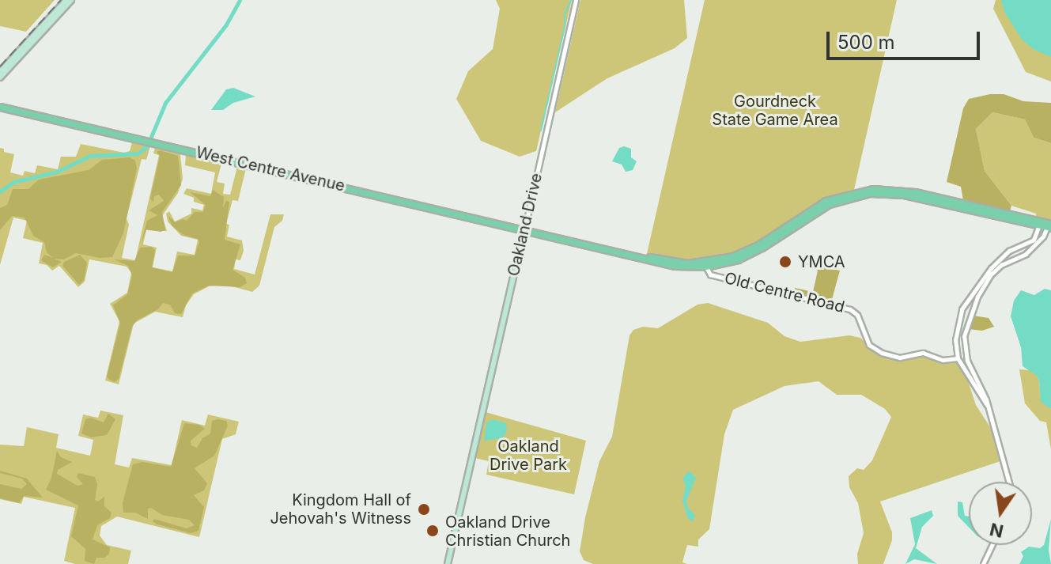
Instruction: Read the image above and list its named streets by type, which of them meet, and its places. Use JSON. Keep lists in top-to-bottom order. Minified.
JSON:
{"streets":{"main road":["West Centre Avenue","Oakland Drive"],"street":["Old Centre Road"]},"crossings":[["West Centre Avenue","Oakland Drive"],["West Centre Avenue","Old Centre Road"]],"parks":["Gourdneck State Game Area","Oakland Drive Park"],"places":["YMCA","Kingdom Hall of Jehovah's Witness","Oakland Drive Christian Church"],"scale_bar":"500 m","north":"bottom"}
